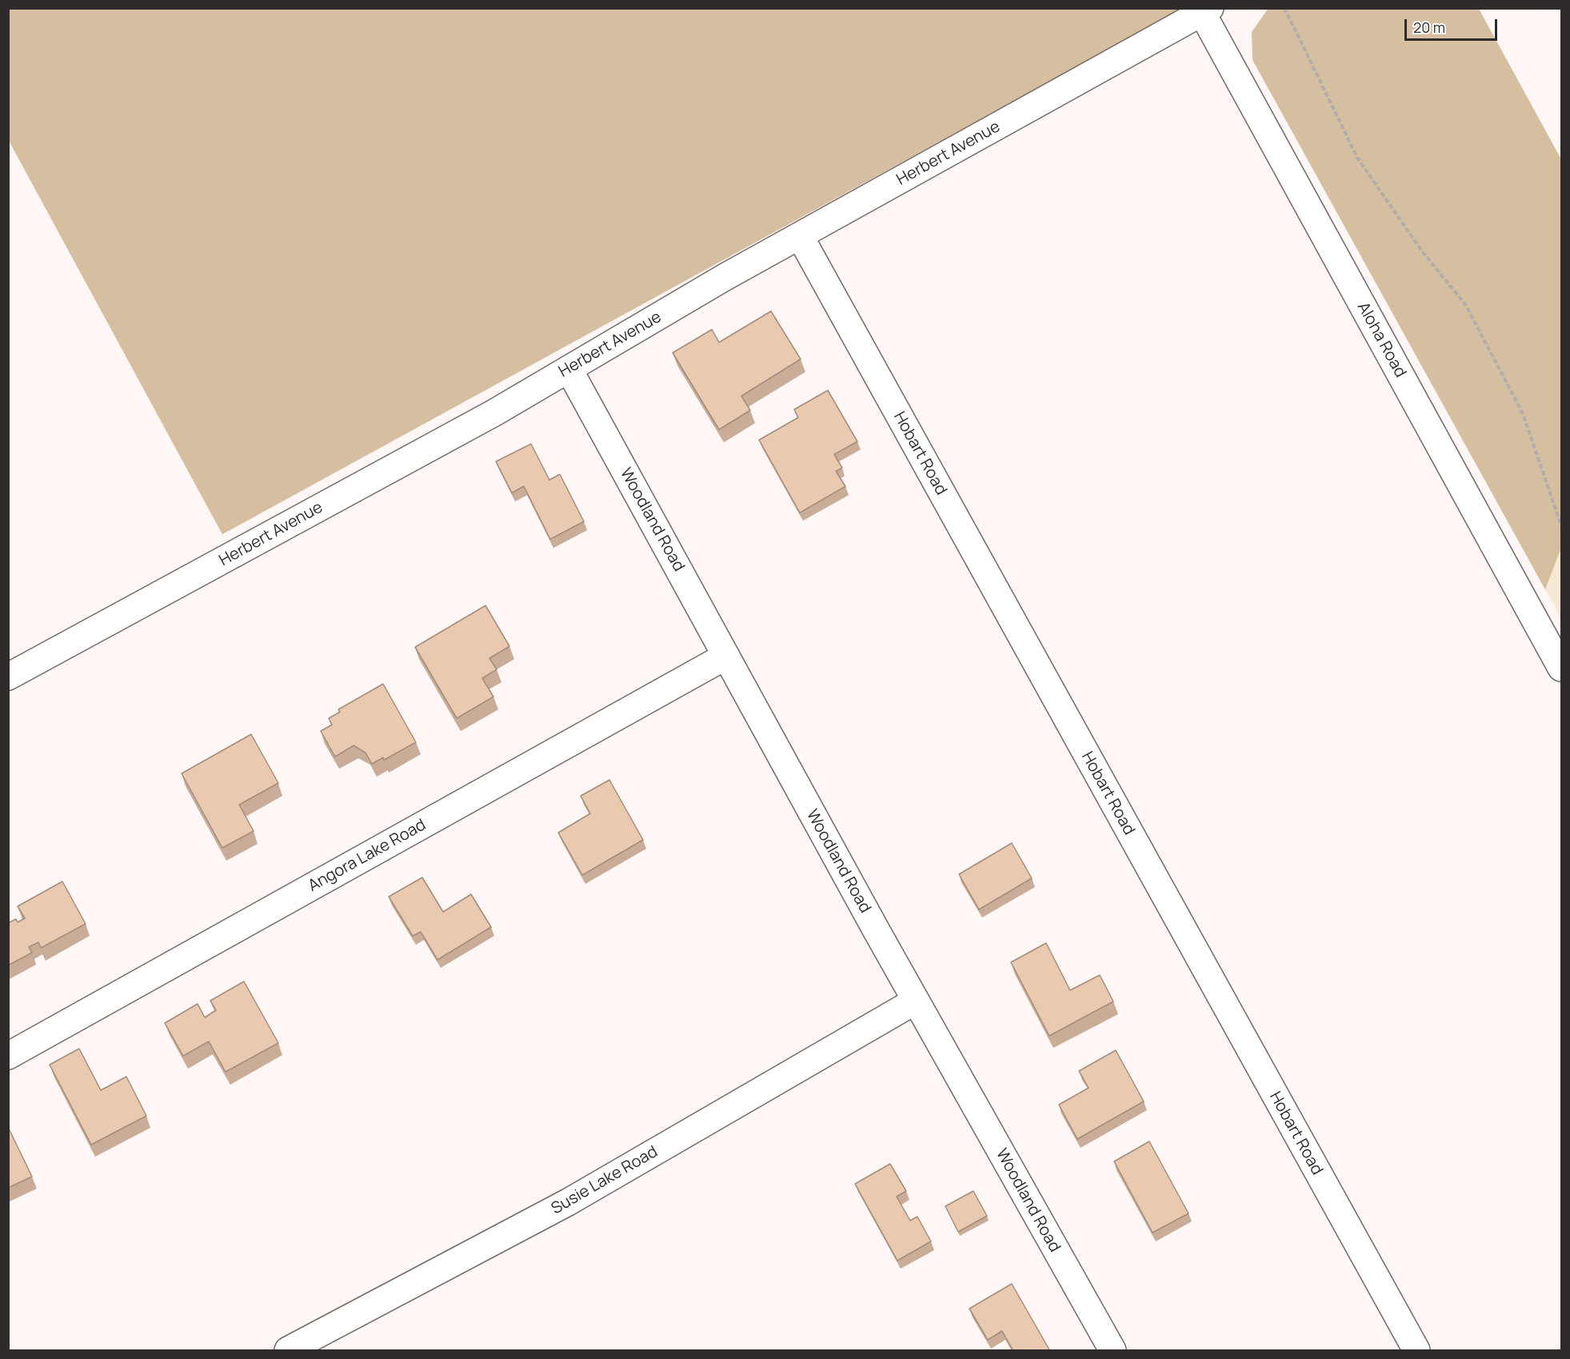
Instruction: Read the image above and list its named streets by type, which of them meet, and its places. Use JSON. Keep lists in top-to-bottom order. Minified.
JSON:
{"streets":{"street":["Herbert Avenue","Aloha Road","Hobart Road","Woodland Road","Angora Lake Road","Susie Lake Road"]},"crossings":[["Herbert Avenue","Aloha Road"],["Herbert Avenue","Hobart Road"],["Herbert Avenue","Woodland Road"],["Woodland Road","Angora Lake Road"],["Woodland Road","Susie Lake Road"]],"scale_bar":"20 m"}
